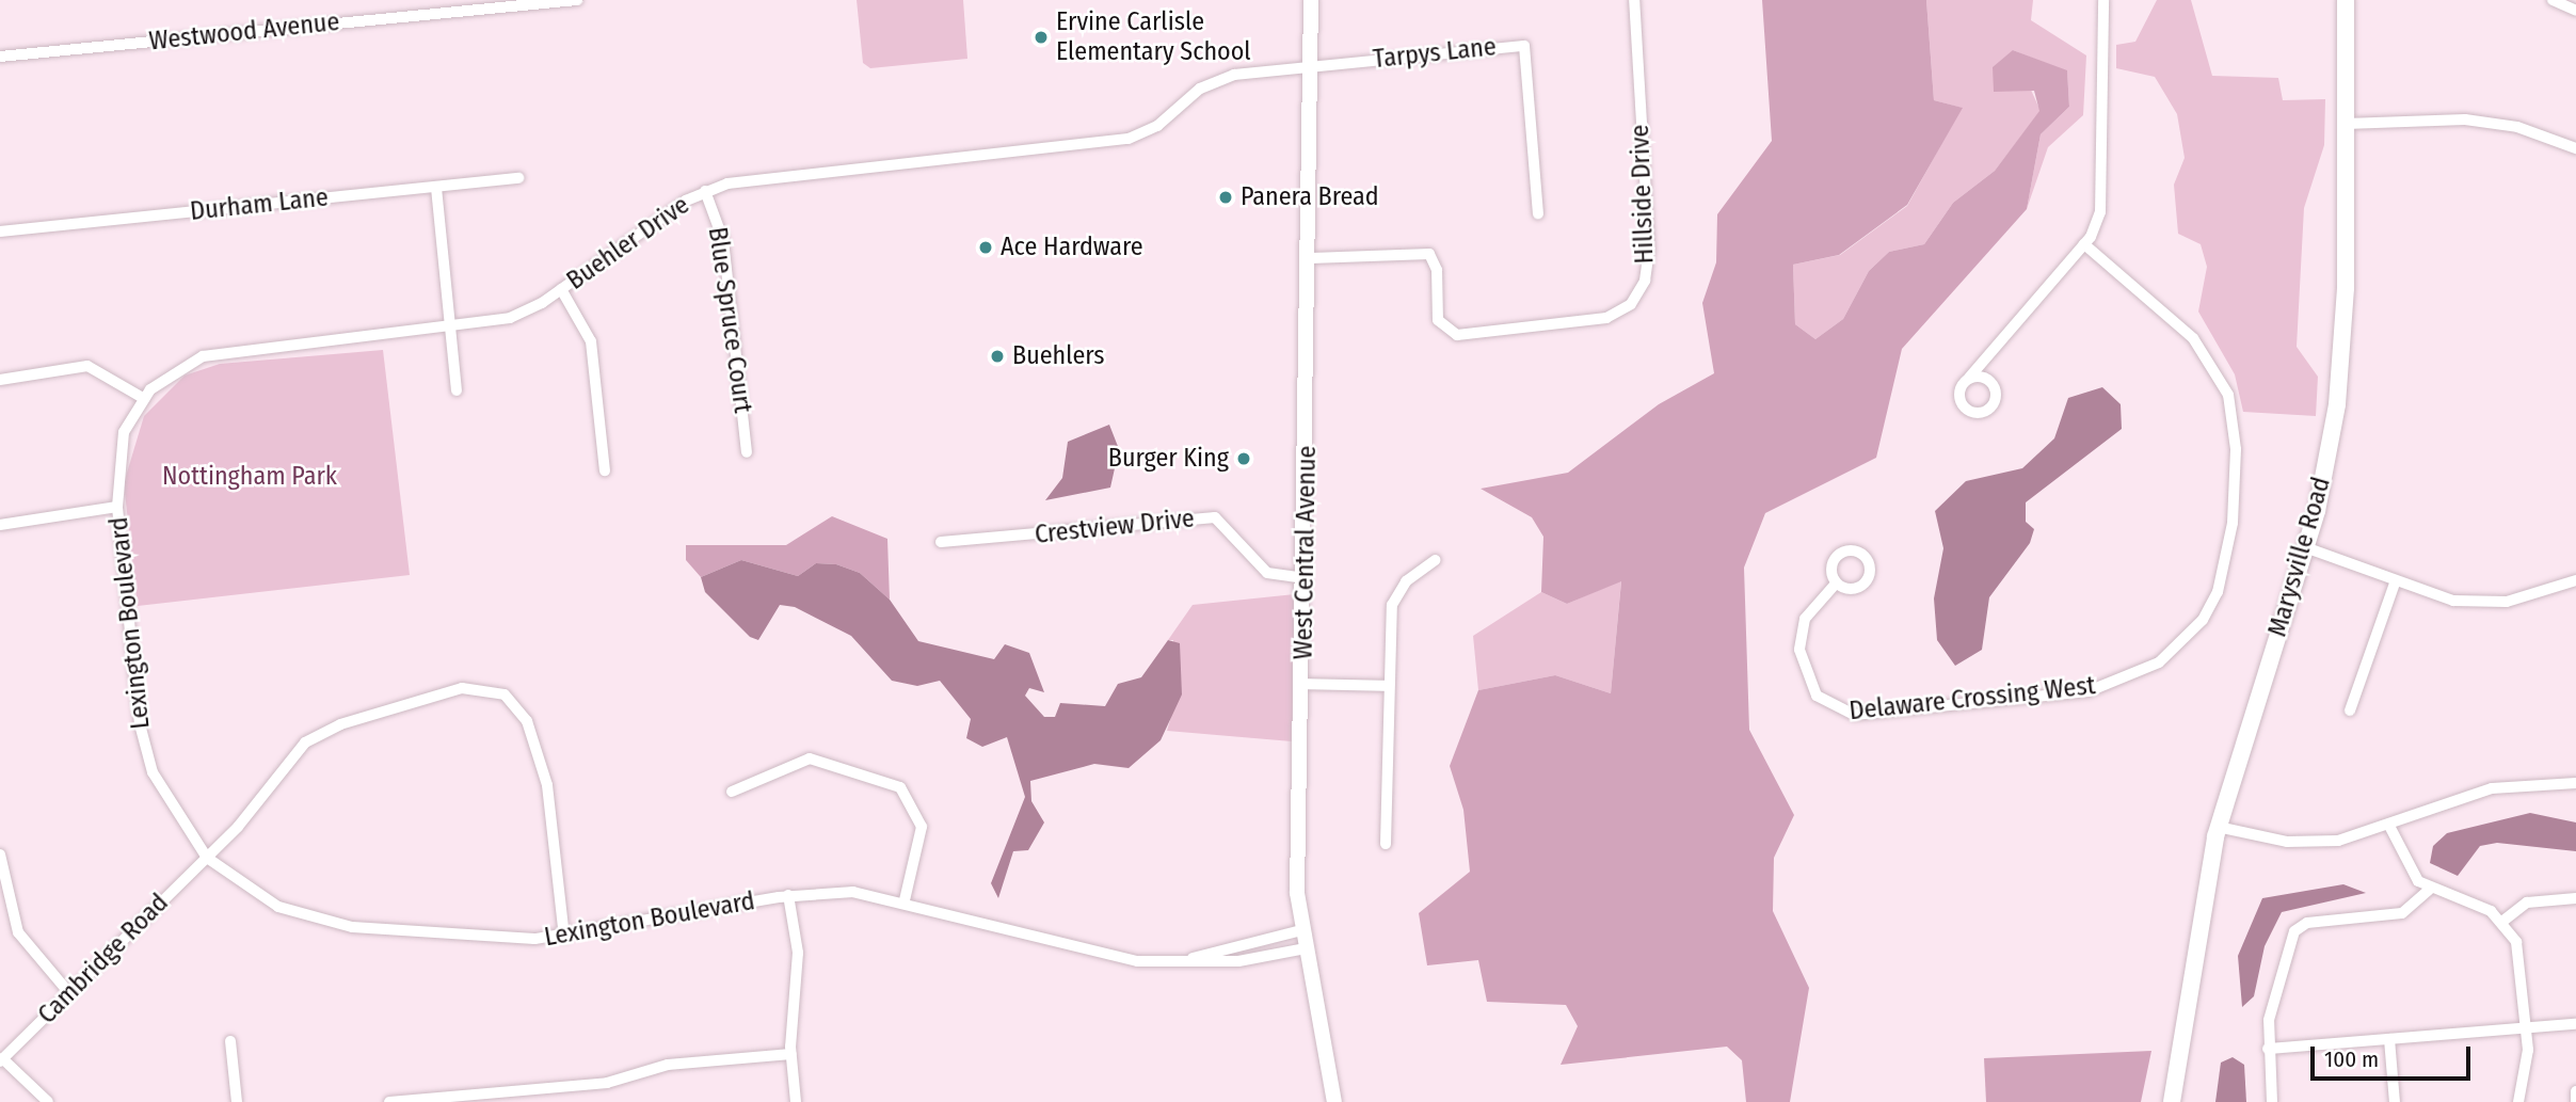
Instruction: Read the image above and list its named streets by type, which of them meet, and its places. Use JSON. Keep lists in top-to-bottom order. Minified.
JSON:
{"streets":{"highway":["Marysville Road"],"main road":["West Central Avenue"],"street":["Westwood Avenue","Tarpys Lane","Hillside Drive","Durham Lane","Buehler Drive","Blue Spruce Court","Crestview Drive","Lexington Boulevard","Delaware Crossing West","Cambridge Road"]},"crossings":[["Tarpys Lane","Buehler Drive"],["Tarpys Lane","West Central Avenue"],["Hillside Drive","West Central Avenue"],["Buehler Drive","Blue Spruce Court"],["Buehler Drive","West Central Avenue"],["Buehler Drive","Lexington Boulevard"],["Crestview Drive","West Central Avenue"],["West Central Avenue","Lexington Boulevard"],["Lexington Boulevard","Cambridge Road"]],"parks":["Nottingham Park"],"places":["Ervine Carlisle Elementary School","Panera Bread","Ace Hardware","Buehlers","Burger King"],"scale_bar":"100 m"}
